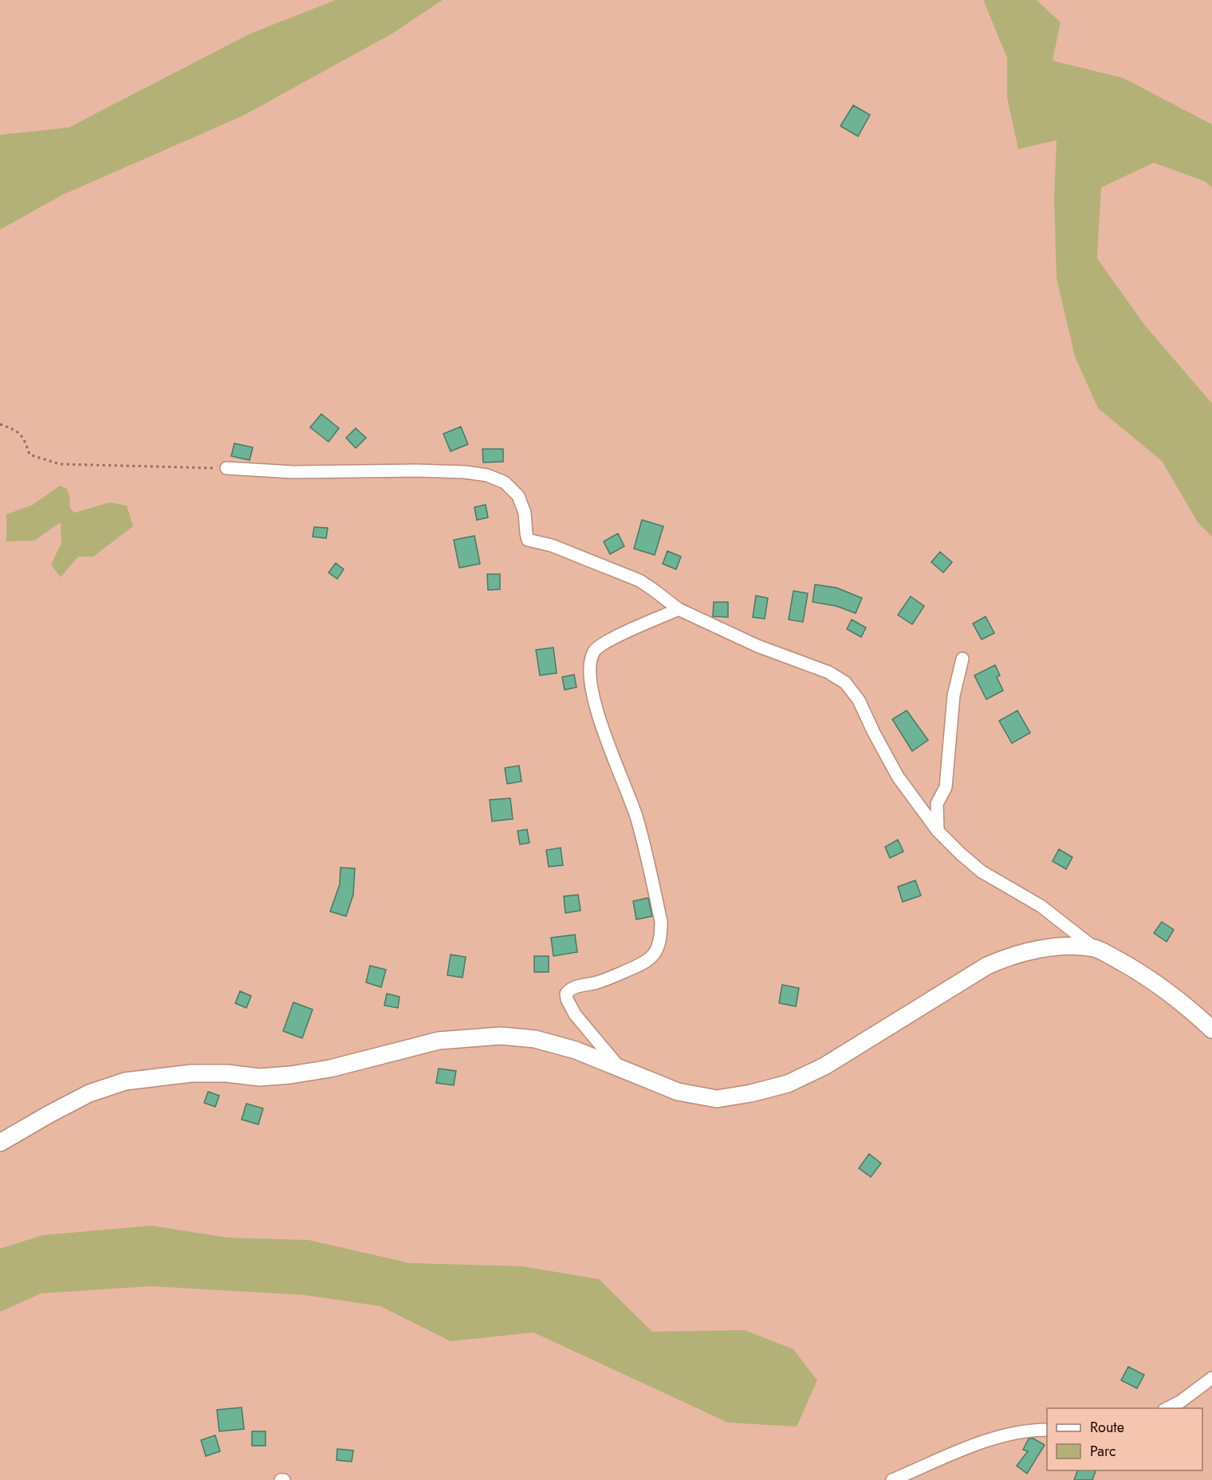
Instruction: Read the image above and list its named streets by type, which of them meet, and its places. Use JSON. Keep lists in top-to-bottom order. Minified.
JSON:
{"legend":["Route","Parc"]}
